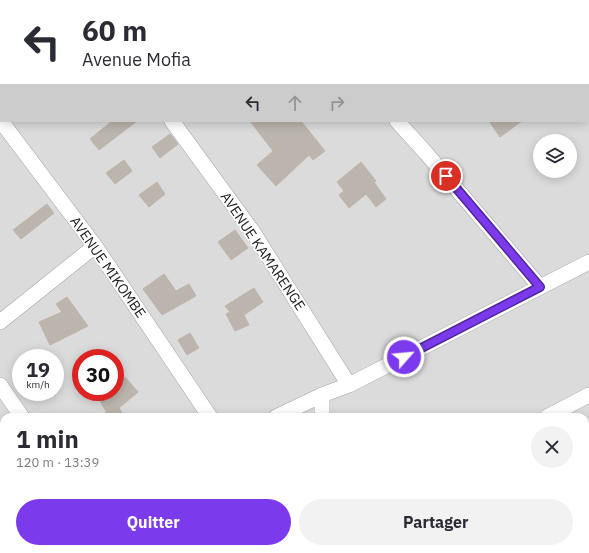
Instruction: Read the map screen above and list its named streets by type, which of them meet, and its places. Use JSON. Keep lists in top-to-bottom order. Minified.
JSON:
{"streets":{"street":["AVENUE KAMARENGE","AVENUE MIKOMBE"]},"page":{"turn":["60 m","Avenue Mofia"],"speed":"19 km/h","limit":"30","heading":["1 min","120 m · 13:39"],"buttons":["Quitter","Partager"]}}
